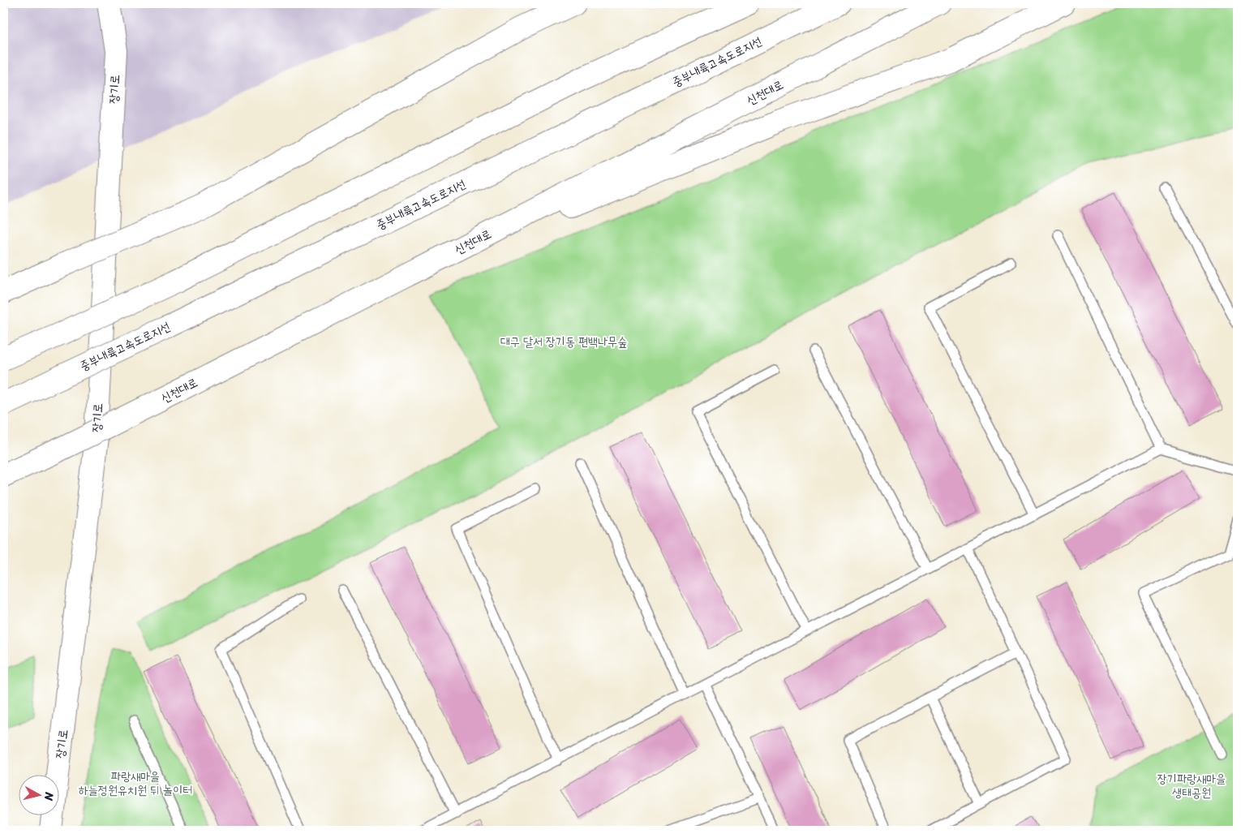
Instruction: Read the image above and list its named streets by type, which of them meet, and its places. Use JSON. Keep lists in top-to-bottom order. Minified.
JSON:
{"streets":{"main road":["중부내륙고속도로지선","장기로","신천대로"]},"parks":["대구 달서 장기동 편백나무숲","파랑새마을 하늘정원유치원 뒤 놀이터","장기파랑새마을 생태공원"],"north":"right"}
